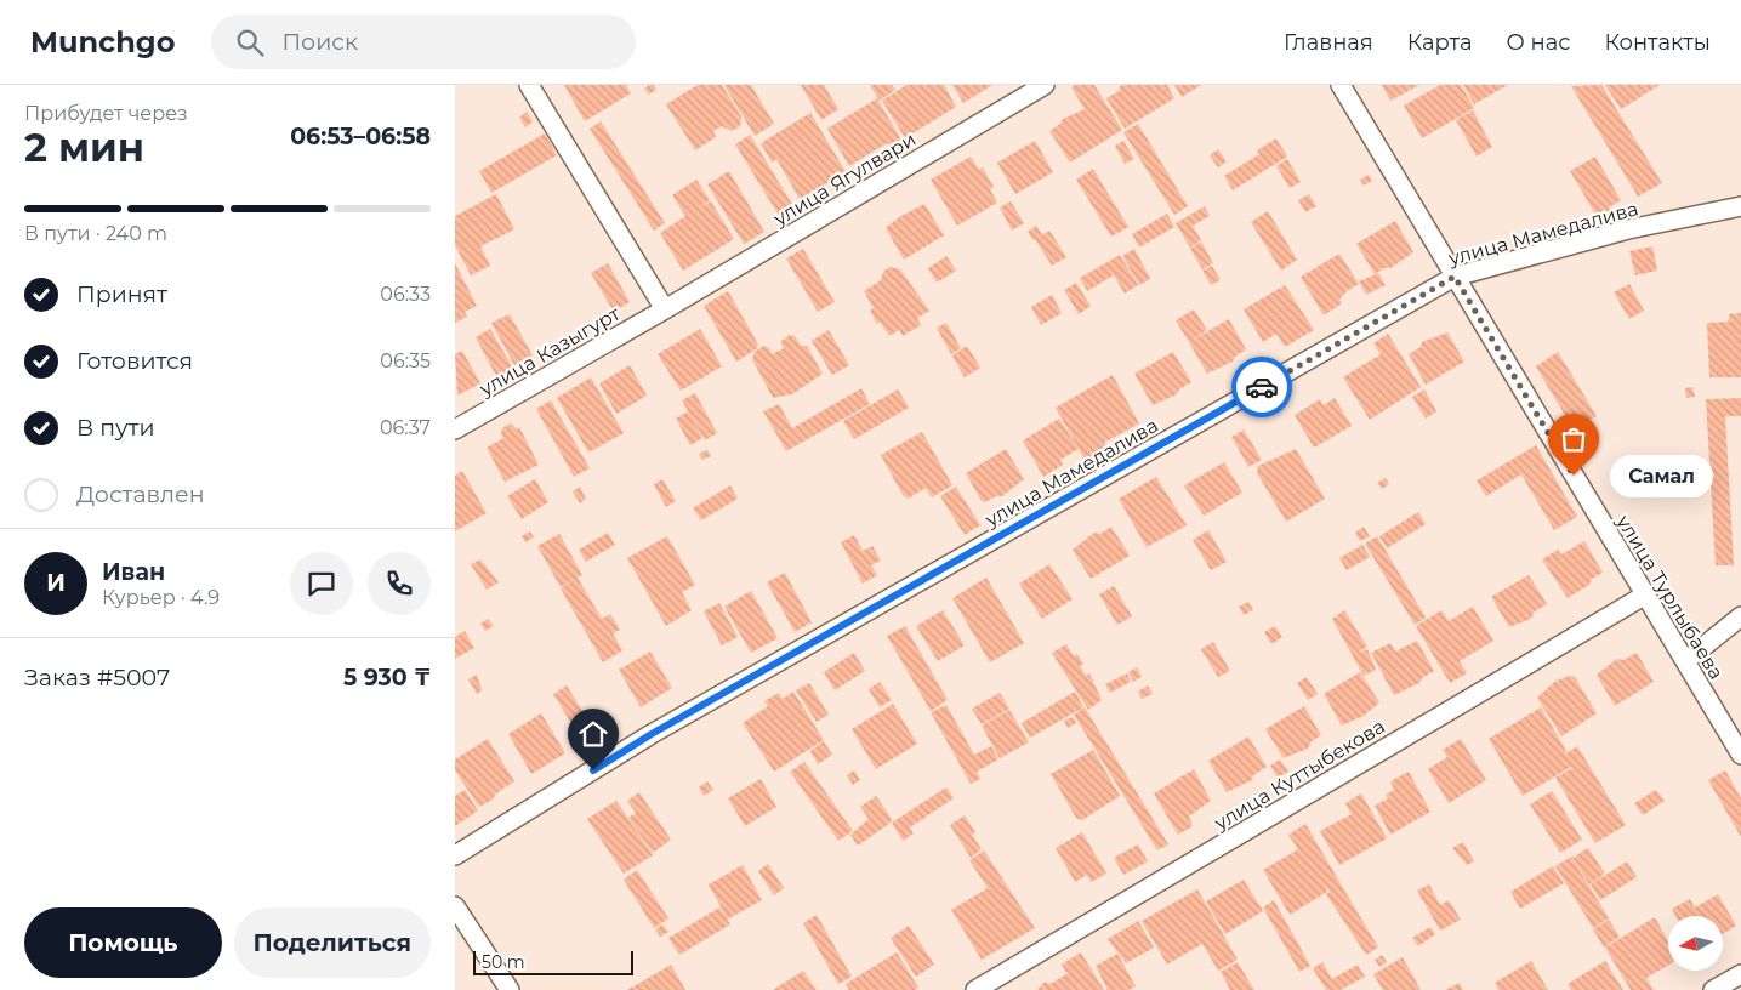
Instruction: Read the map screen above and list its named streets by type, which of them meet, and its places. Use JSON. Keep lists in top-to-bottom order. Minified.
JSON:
{"streets":{"street":["улица Ягулвари","улица Мамедалива","улица Казыгурт","улица Турлыбаева","улица Куттыбекова"]},"crossings":[["улица Ягулвари","улица Казыгурт"],["улица Мамедалива","улица Турлыбаева"],["улица Турлыбаева","улица Куттыбекова"]],"places":["Самал"],"scale_bar":"50 m","north":"left","page":{"header":"Munchgo","search":"Поиск","nav":["Главная","Карта","О нас","Контакты"],"heading":["2 мин","Прибудет через","06:53–06:58"],"panel":["Иван","Курьер · 4.9","Заказ #5007","5 930 ₸"],"bar":"В пути · 240 m","list":[["Принят","06:33"],["Готовится","06:35"],["В пути","06:37"],"Доставлен"],"bubble":"Самал","round":"И","buttons":["Помощь","Поделиться"],"scale":"50 m"}}
